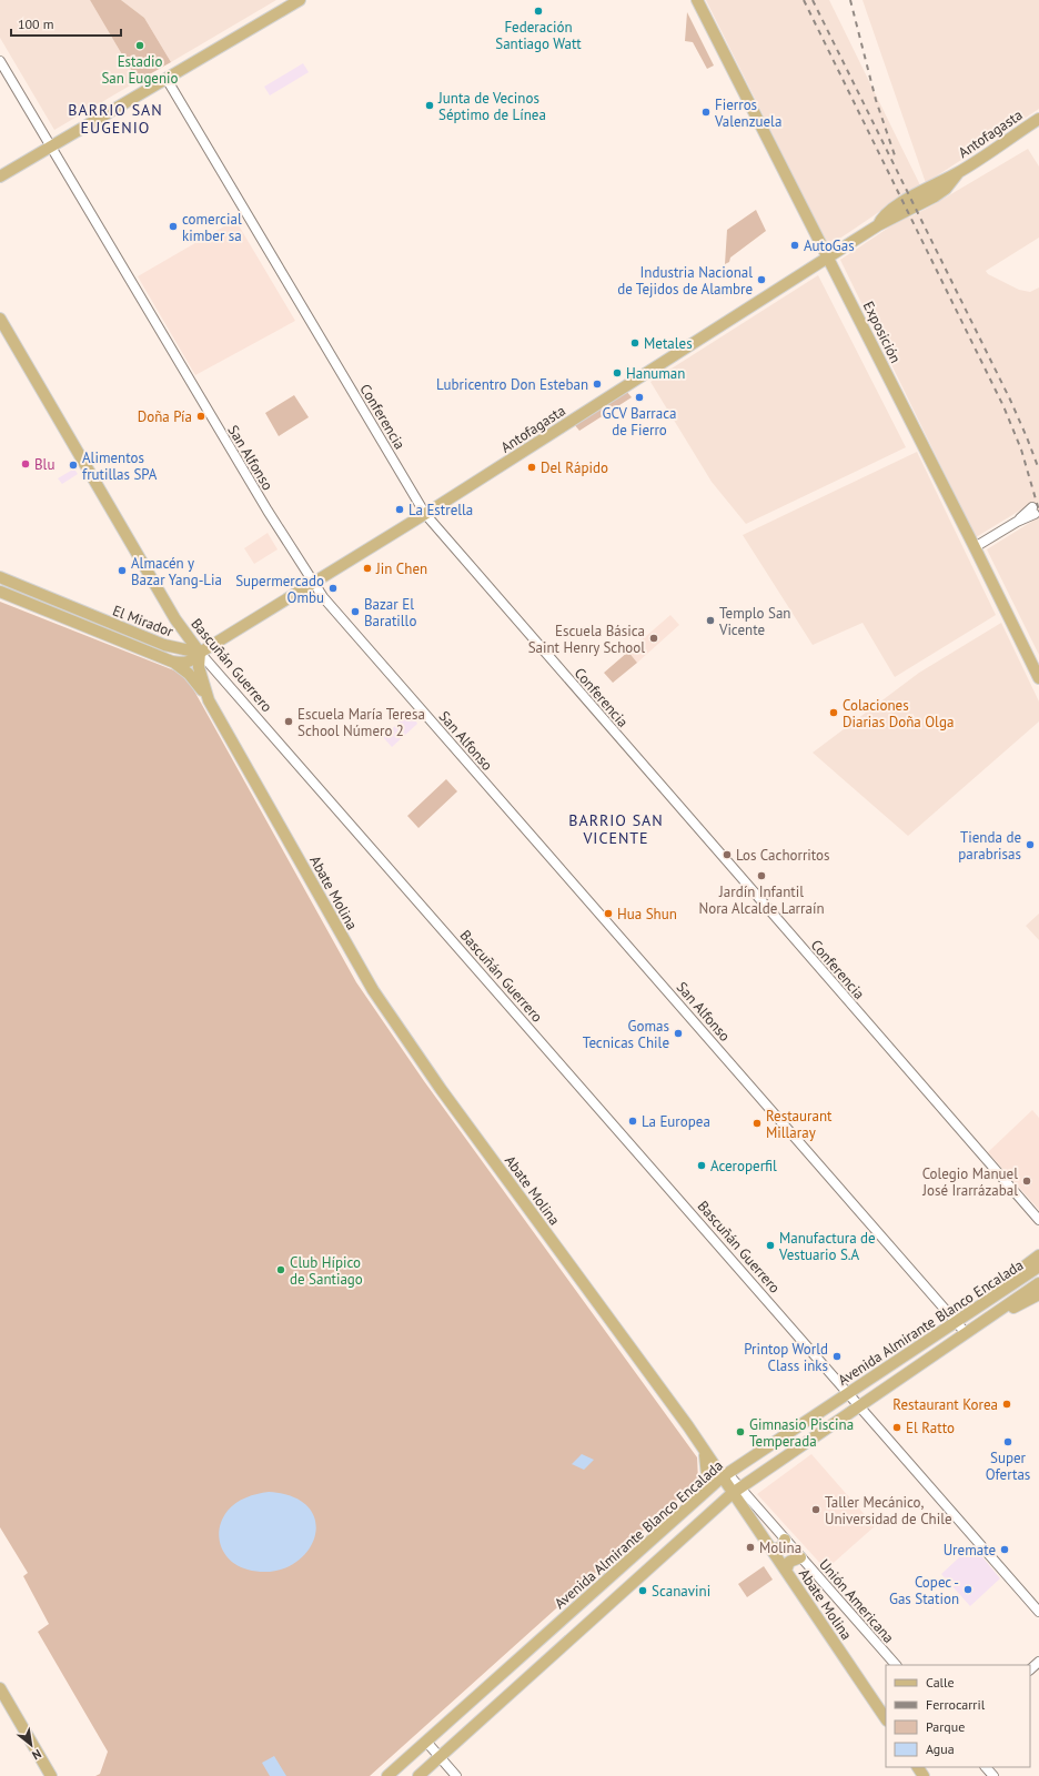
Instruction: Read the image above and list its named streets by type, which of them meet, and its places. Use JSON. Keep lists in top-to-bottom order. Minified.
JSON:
{"streets":{"main road":["Antofagasta","Exposición","El Mirador","Bascuñán Guerrero","Abate Molina","Avenida Almirante Blanco Encalada"],"street":["Conferencia","San Alfonso","Unión Americana"]},"crossings":[["Antofagasta","Exposición"],["Antofagasta","Conferencia"],["Antofagasta","San Alfonso"],["Antofagasta","El Mirador"],["Antofagasta","Bascuñán Guerrero"],["Antofagasta","Abate Molina"],["San Alfonso","Avenida Almirante Blanco Encalada"],["El Mirador","Bascuñán Guerrero"],["El Mirador","Abate Molina"],["Bascuñán Guerrero","Abate Molina"],["Bascuñán Guerrero","Avenida Almirante Blanco Encalada"],["Abate Molina","Avenida Almirante Blanco Encalada"],["Abate Molina","Unión Americana"],["Avenida Almirante Blanco Encalada","Unión Americana"]],"districts":["BARRIO SAN EUGENIO","BARRIO SAN VICENTE"],"places":["Federación Santiago Watt","Estadio San Eugenio","Junta de Vecinos Séptimo de Línea","Fierros Valenzuela","comercial kimber sa","AutoGas","Industria Nacional de Tejidos de Alambre","Metales","Hanuman","Lubricentro Don Esteban","GCV Barraca de Fierro","Doña Pía","Blu","Alimentos frutillas SPA","Del Rápido","La Estrella","Jin Chen","Almacén y Bazar Yang-Lia","Supermercado Ombu","Bazar El Baratillo","Templo San Vicente","Escuela Básica Saint Henry School","Colaciones Diarias Doña Olga","Escuela María Teresa School Número 2","Tienda de parabrisas","Los Cachorritos","Jardín Infantil Nora Alcalde Larraín","Hua Shun","Gomas Tecnicas Chile","La Europea","Restaurant Millaray","Aceroperfil","Colegio Manuel José Irarrázabal","Manufactura de Vestuario S.A","Club Hípico de Santiago","Printop World Class inks","Restaurant Korea","El Ratto","Gimnasio Piscina Temperada","Super Ofertas","Taller Mecánico, Universidad de Chile","Molina","Uremate","Copec - Gas Station","Scanavini"],"legend":["Calle","Ferrocarril","Parque","Agua"],"scale_bar":"100 m","north":"bottom right"}
